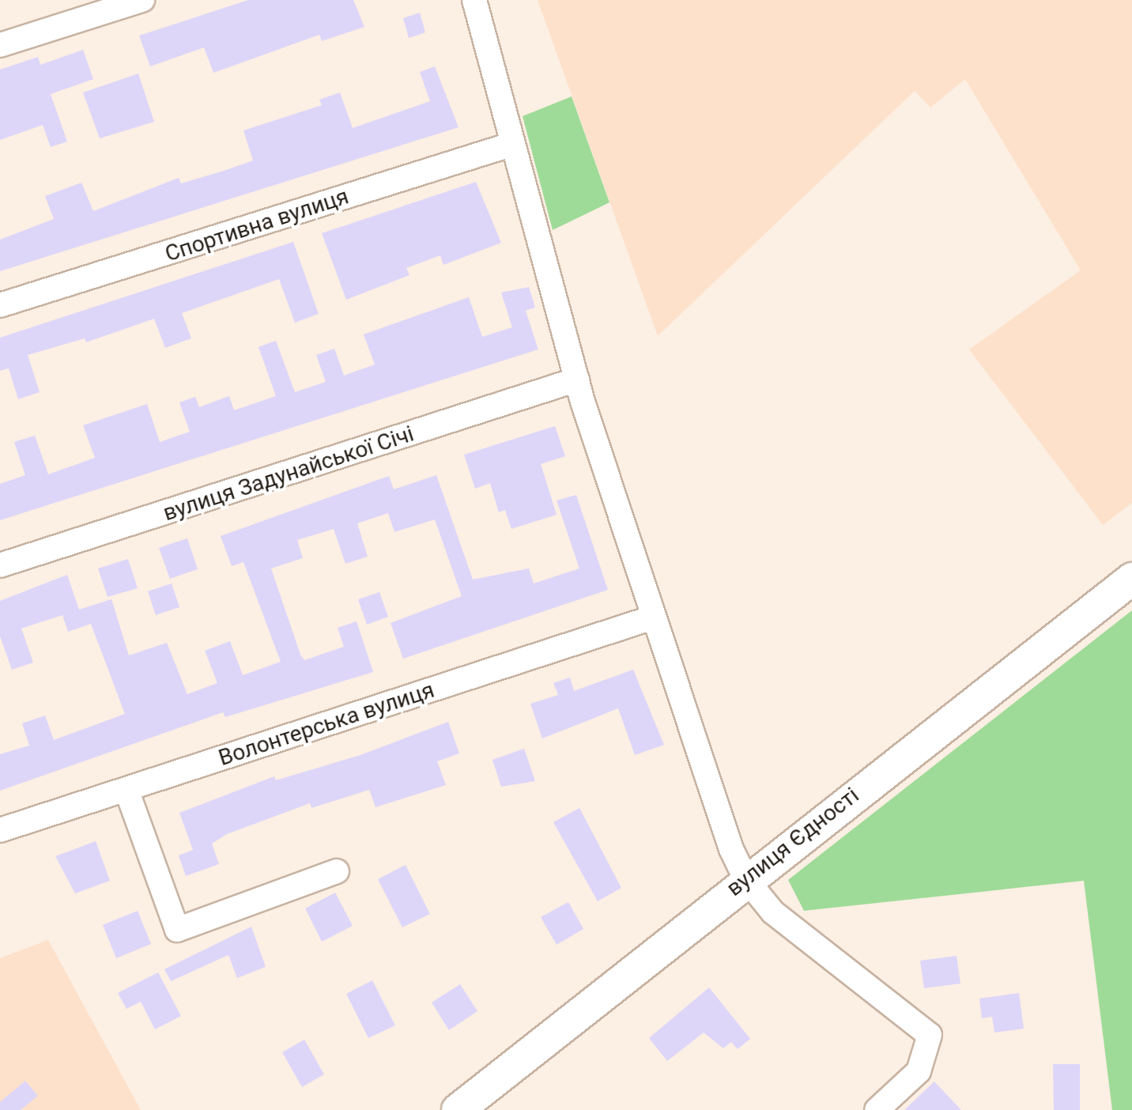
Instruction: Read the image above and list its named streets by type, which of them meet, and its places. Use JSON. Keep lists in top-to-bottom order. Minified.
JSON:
{"streets":{"main road":["вулиця Єдності"],"street":["Спортивна вулиця","вулиця Задунайської Січі","Волонтерська вулиця"]}}
